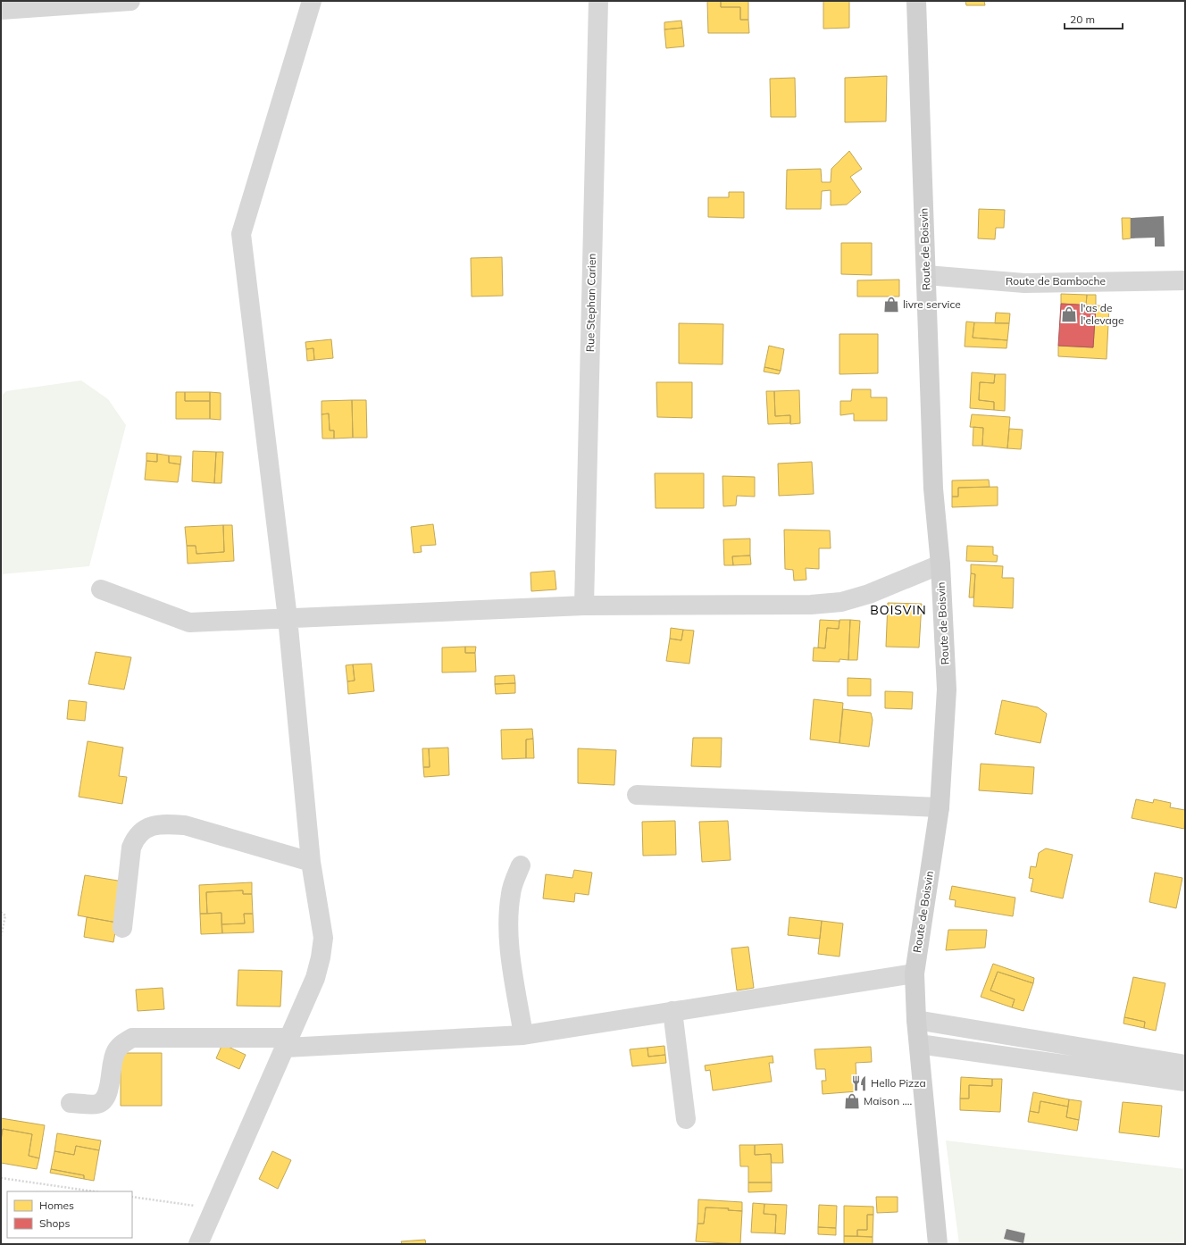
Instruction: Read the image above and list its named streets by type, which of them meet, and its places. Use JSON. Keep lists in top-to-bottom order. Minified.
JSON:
{"streets":{"main road":["Route de Boisvin"],"street":["Route de Bamboche","Rue Stephan Carien"]},"crossings":[["Route de Boisvin","Route de Bamboche"]],"districts":["BOISVIN"],"places":{"shop":["livre service","l'as de l'elevage","Maison ...."],"restaurant":["Hello Pizza"]},"legend":["Homes","Shops"],"scale_bar":"20 m"}
